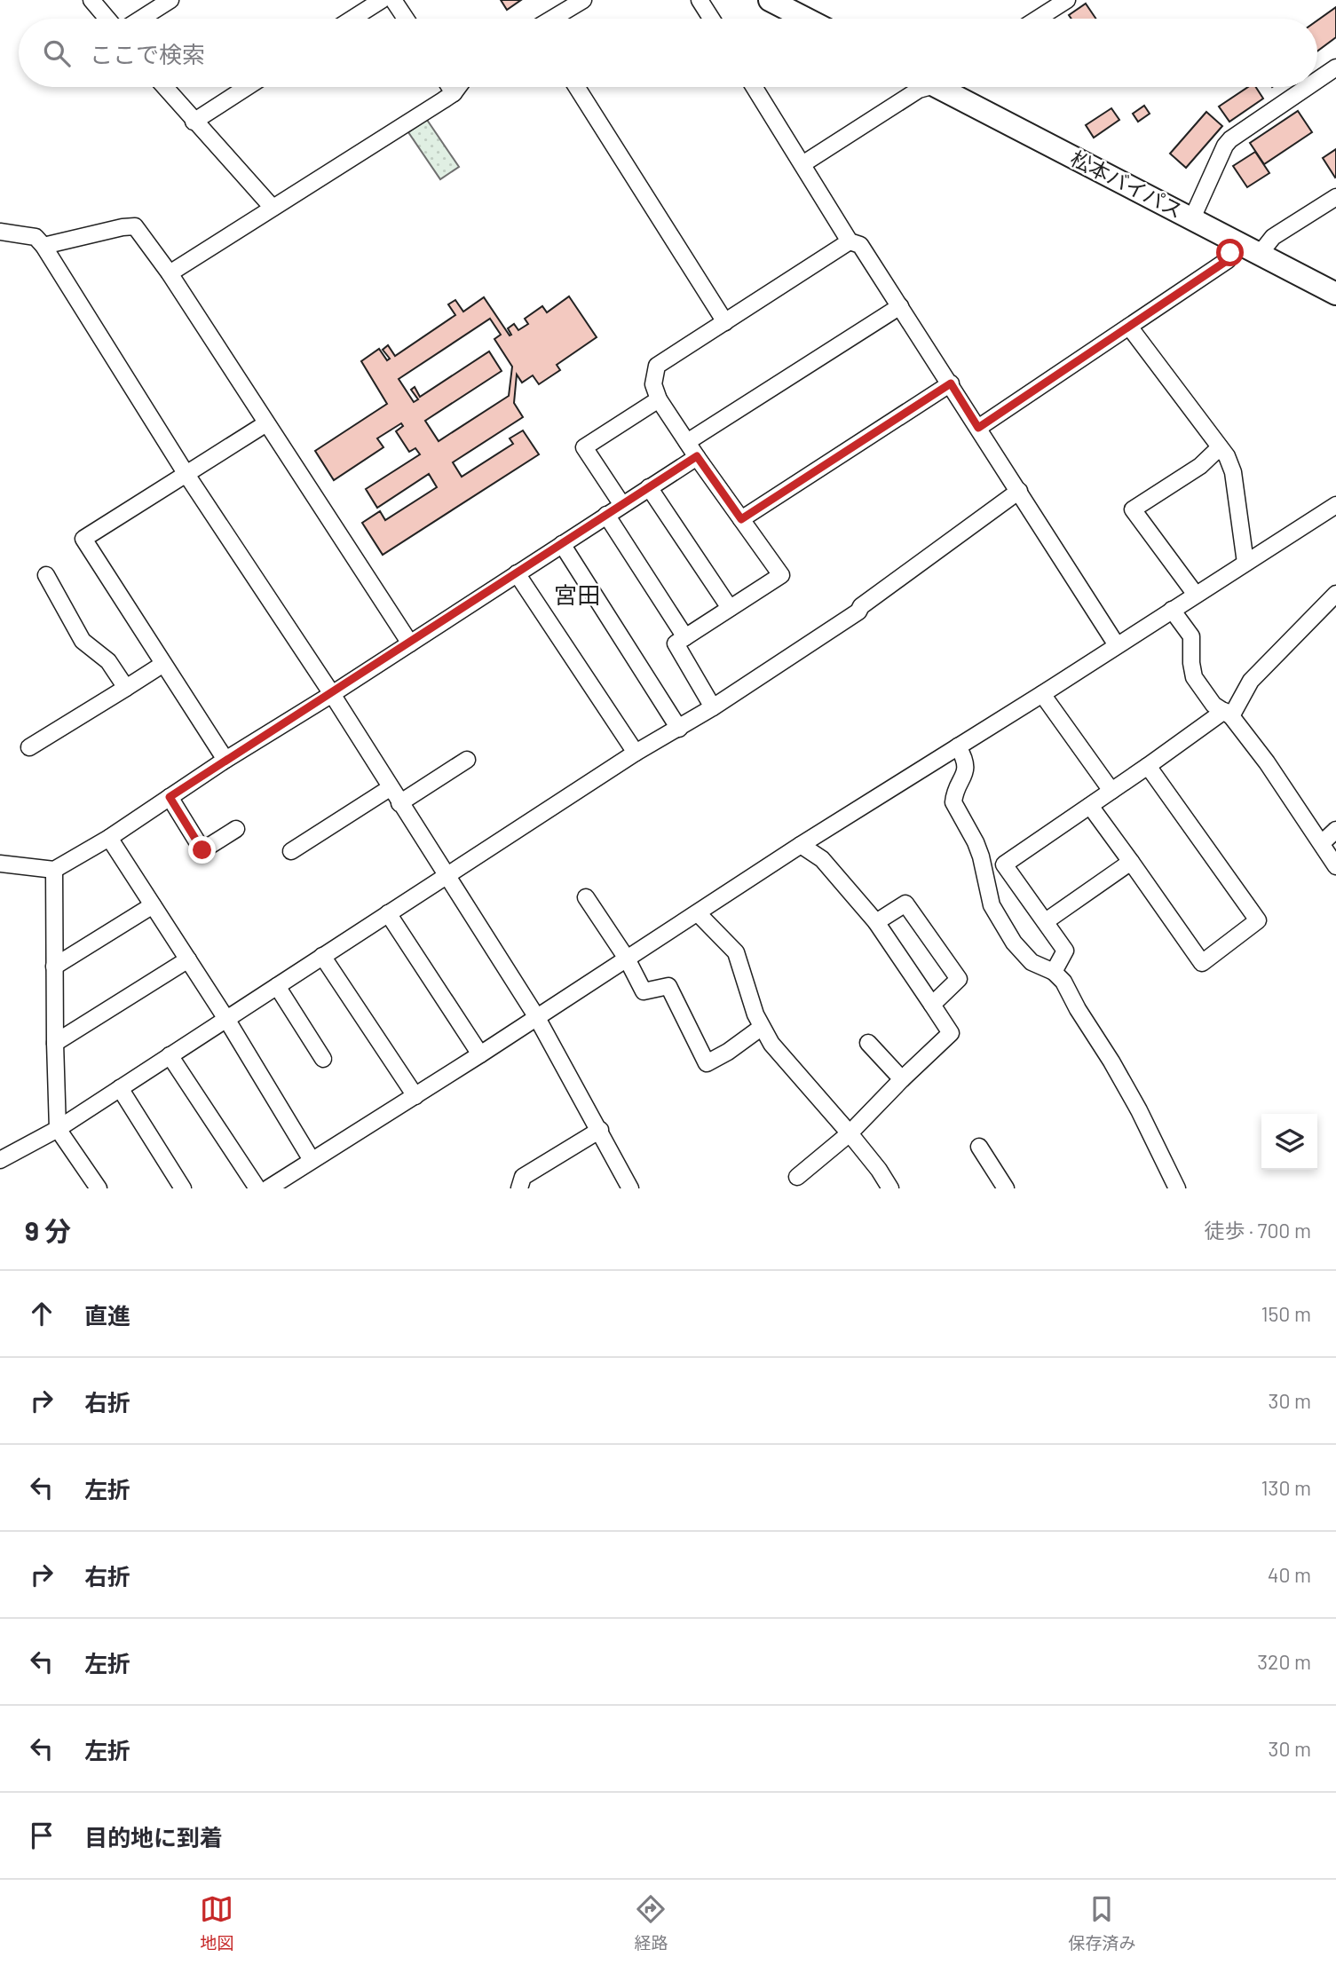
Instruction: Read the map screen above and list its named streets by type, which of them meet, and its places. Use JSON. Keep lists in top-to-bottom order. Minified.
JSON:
{"streets":{"highway":["松本バイパス"]},"districts":["宮田"],"page":{"search":"ここで検索","heading":["9 分","徒歩 · 700 m"],"list":[["直進","150 m"],["右折","30 m"],["左折","130 m"],["右折","40 m"],["左折","320 m"],["左折","30 m"],"目的地に到着"],"nav":["地図","経路","保存済み"]}}
